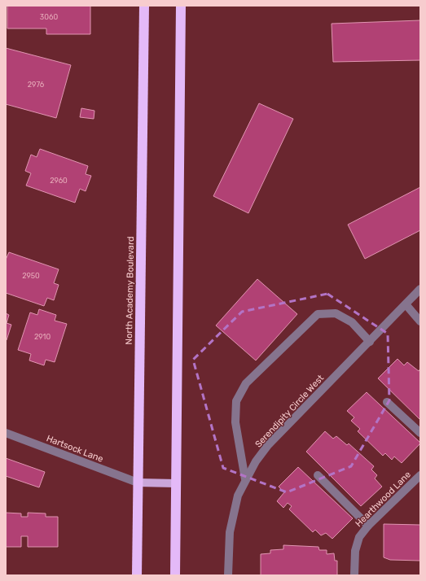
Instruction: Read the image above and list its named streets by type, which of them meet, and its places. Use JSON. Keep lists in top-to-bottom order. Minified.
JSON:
{"streets":{"highway":["North Academy Boulevard"],"street":["Serendipity Circle West","Hartsock Lane","Hearthwood Lane"]},"crossings":[["North Academy Boulevard","Hartsock Lane"]],"house_numbers":["3060","2976","2960","2950","2910"]}
